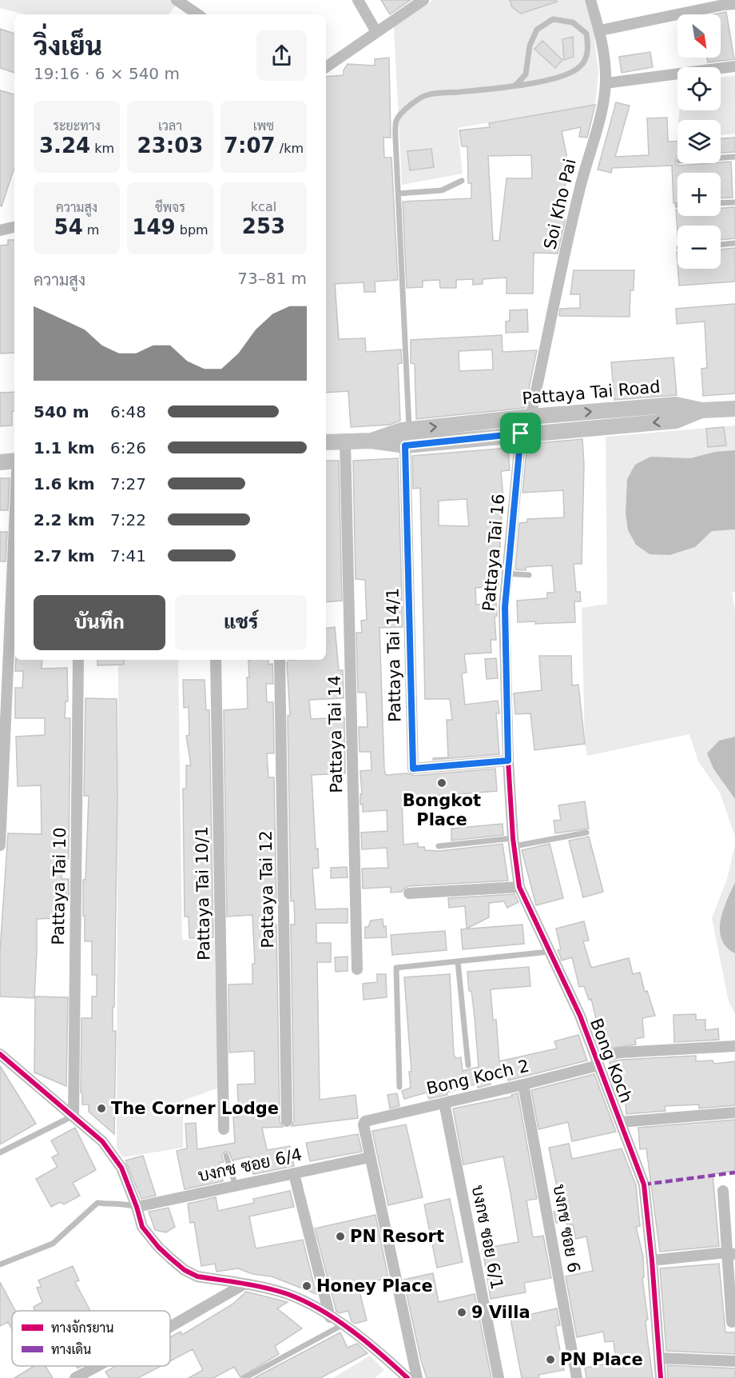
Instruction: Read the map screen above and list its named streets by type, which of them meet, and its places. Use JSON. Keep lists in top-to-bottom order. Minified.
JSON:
{"streets":{"main road":["Pattaya Tai Road"],"street":["Soi Kho Pai","Pattaya Tai 16","Pattaya Tai 14/1","Pattaya Tai 14","Pattaya Tai 10","Pattaya Tai 12","Pattaya Tai 10/1","Bong Koch","Bong Koch 2","บงกช ซอย 6/4","บงกช ซอย 6","บงกช ซอย 6/1"]},"crossings":[["Soi Kho Pai","Pattaya Tai Road"],["Pattaya Tai Road","Pattaya Tai 16"],["Pattaya Tai Road","Pattaya Tai 14/1"],["Pattaya Tai Road","Pattaya Tai 14"],["Pattaya Tai 16","Pattaya Tai 14/1"],["Pattaya Tai 16","Bong Koch"],["Pattaya Tai 14/1","Bong Koch"],["Bong Koch","Bong Koch 2"],["Bong Koch 2","บงกช ซอย 6/4"],["Bong Koch 2","บงกช ซอย 6"],["Bong Koch 2","บงกช ซอย 6/1"]],"places":["Bongkot Place","The Corner Lodge","PN Resort","Honey Place","9 Villa","PN Place"],"legend":["ทางจักรยาน","ทางเดิน"],"north":"bottom right","page":{"map_buttons":["+","−"],"heading":["วิ่งเย็น","19:16 · 6 × 540 m"],"stats":[["ระยะทาง","3.24 km"],["เวลา","23:03"],["เพซ","7:07 /km"],["ความสูง","54 m"],["ชีพจร","149 bpm"],["kcal","253"]],"chart":["ความสูง","73–81 m"],"list":[{"name":"540 m","note":"6:48"},{"name":"1.1 km","note":"6:26"},{"name":"1.6 km","note":"7:27"},{"name":"2.2 km","note":"7:22"},{"name":"2.7 km","note":"7:41"}],"buttons":["บันทึก","แชร์"]}}
